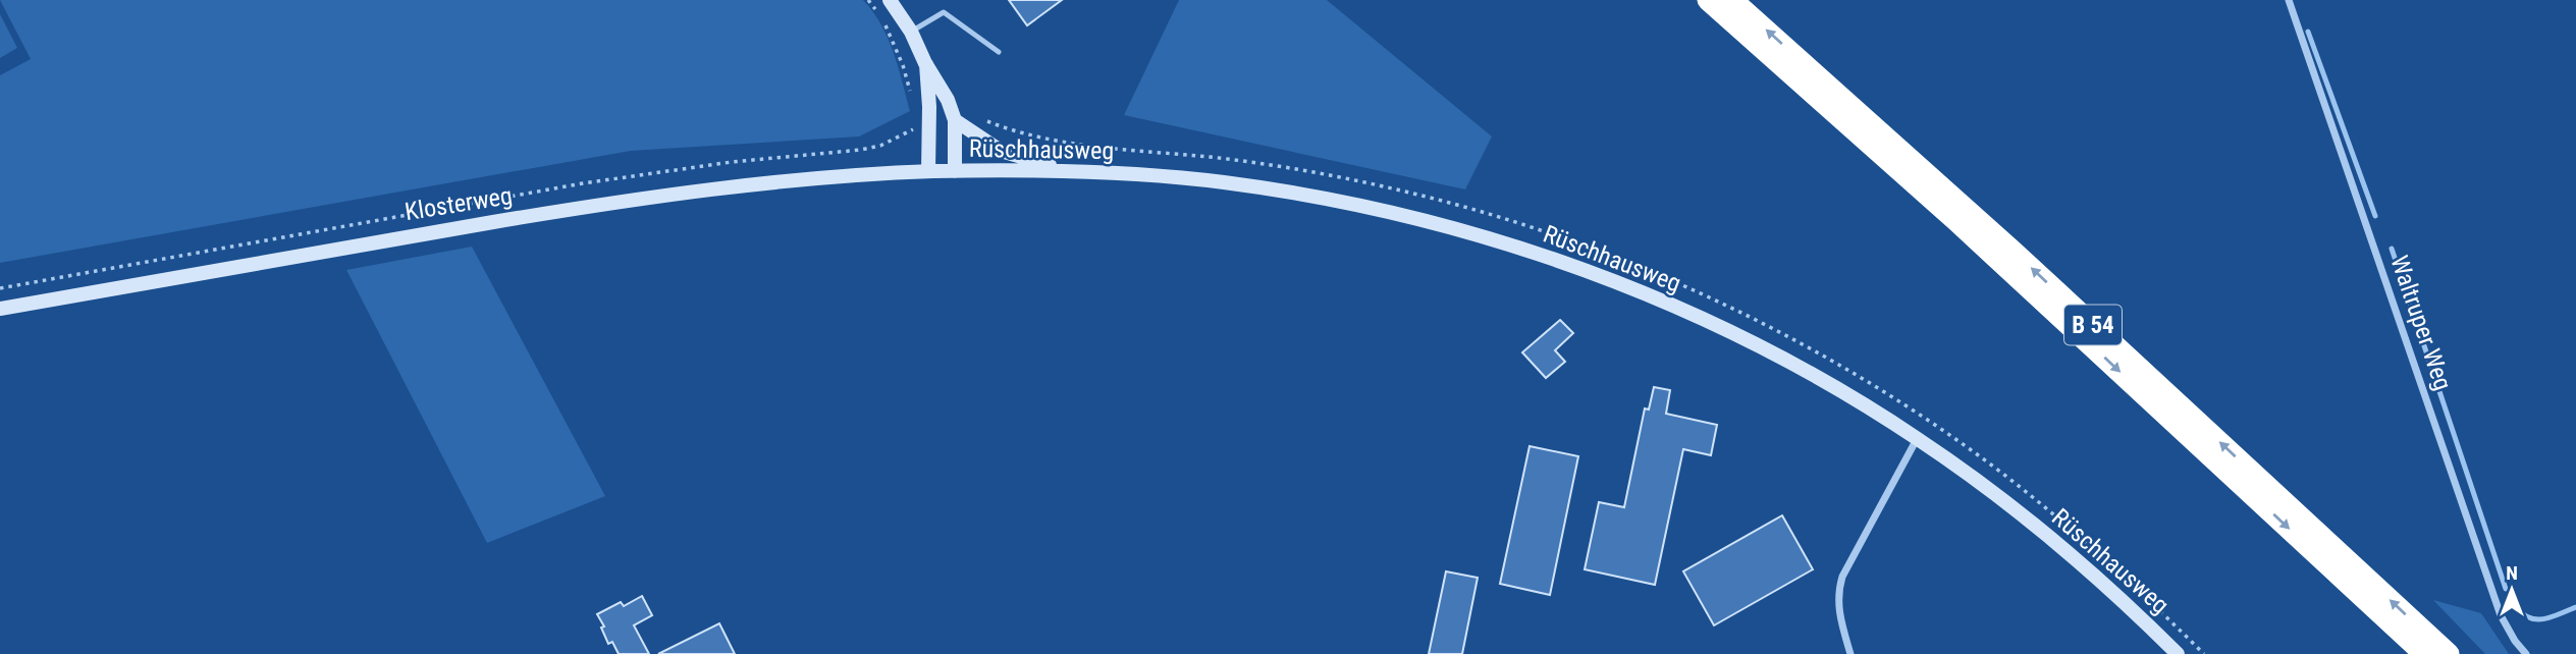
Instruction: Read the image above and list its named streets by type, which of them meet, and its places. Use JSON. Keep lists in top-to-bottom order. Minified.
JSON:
{"streets":{"highway":["B 54"],"main road":["Rüschhausweg","Klosterweg"],"street":["Waltruper Weg"]},"crossings":[["Rüschhausweg","Klosterweg"]],"north":"top"}
